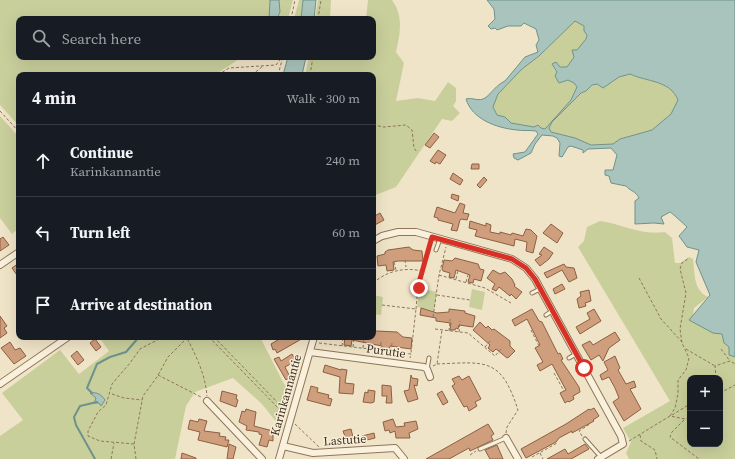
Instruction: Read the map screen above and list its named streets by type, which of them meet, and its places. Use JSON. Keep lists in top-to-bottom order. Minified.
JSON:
{"streets":{"street":["Purutie","Karinkannantie","Lastutie"]},"crossings":[["Purutie","Karinkannantie"],["Karinkannantie","Lastutie"]],"page":{"search":"Search here","heading":["4 min","Walk · 300 m"],"list":[["Continue","Karinkannantie","240 m"],["Turn left","60 m"],"Arrive at destination"],"map_buttons":["+","−"]}}
